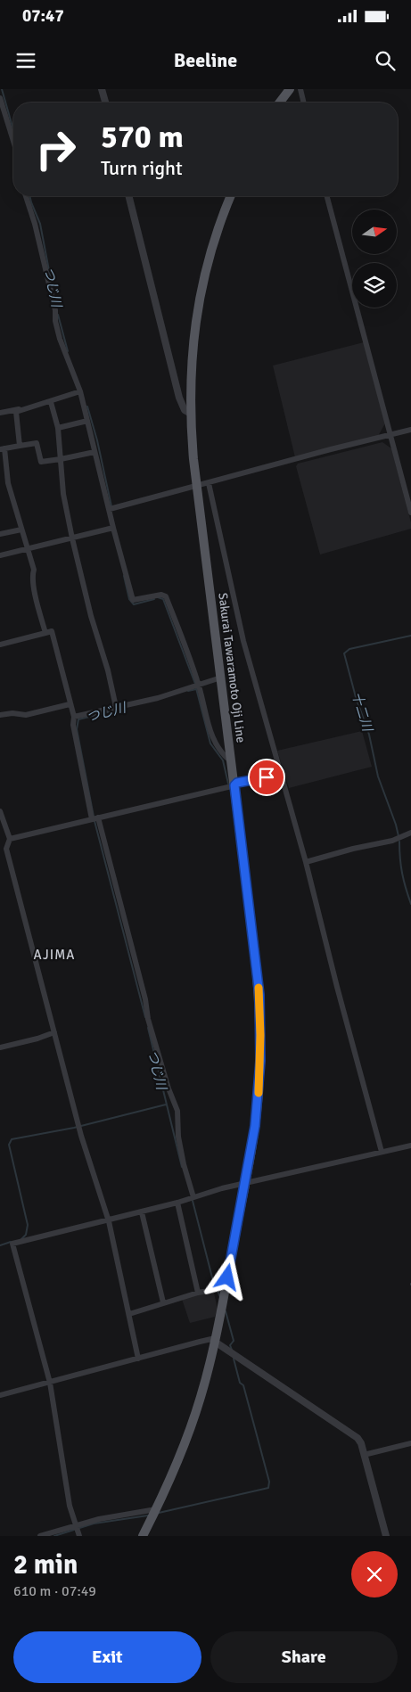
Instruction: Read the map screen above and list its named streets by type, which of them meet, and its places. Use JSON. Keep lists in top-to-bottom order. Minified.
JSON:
{"streets":{"main road":["Sakurai Tawaramoto Oji Line"]},"districts":["AJIMA"],"water":["つじ川","十二川"],"north":"right","page":{"status":"07:47","header":"Beeline","turn":["570 m","Turn right"],"heading":["2 min","610 m · 07:49"],"buttons":["Exit","Share"]}}
